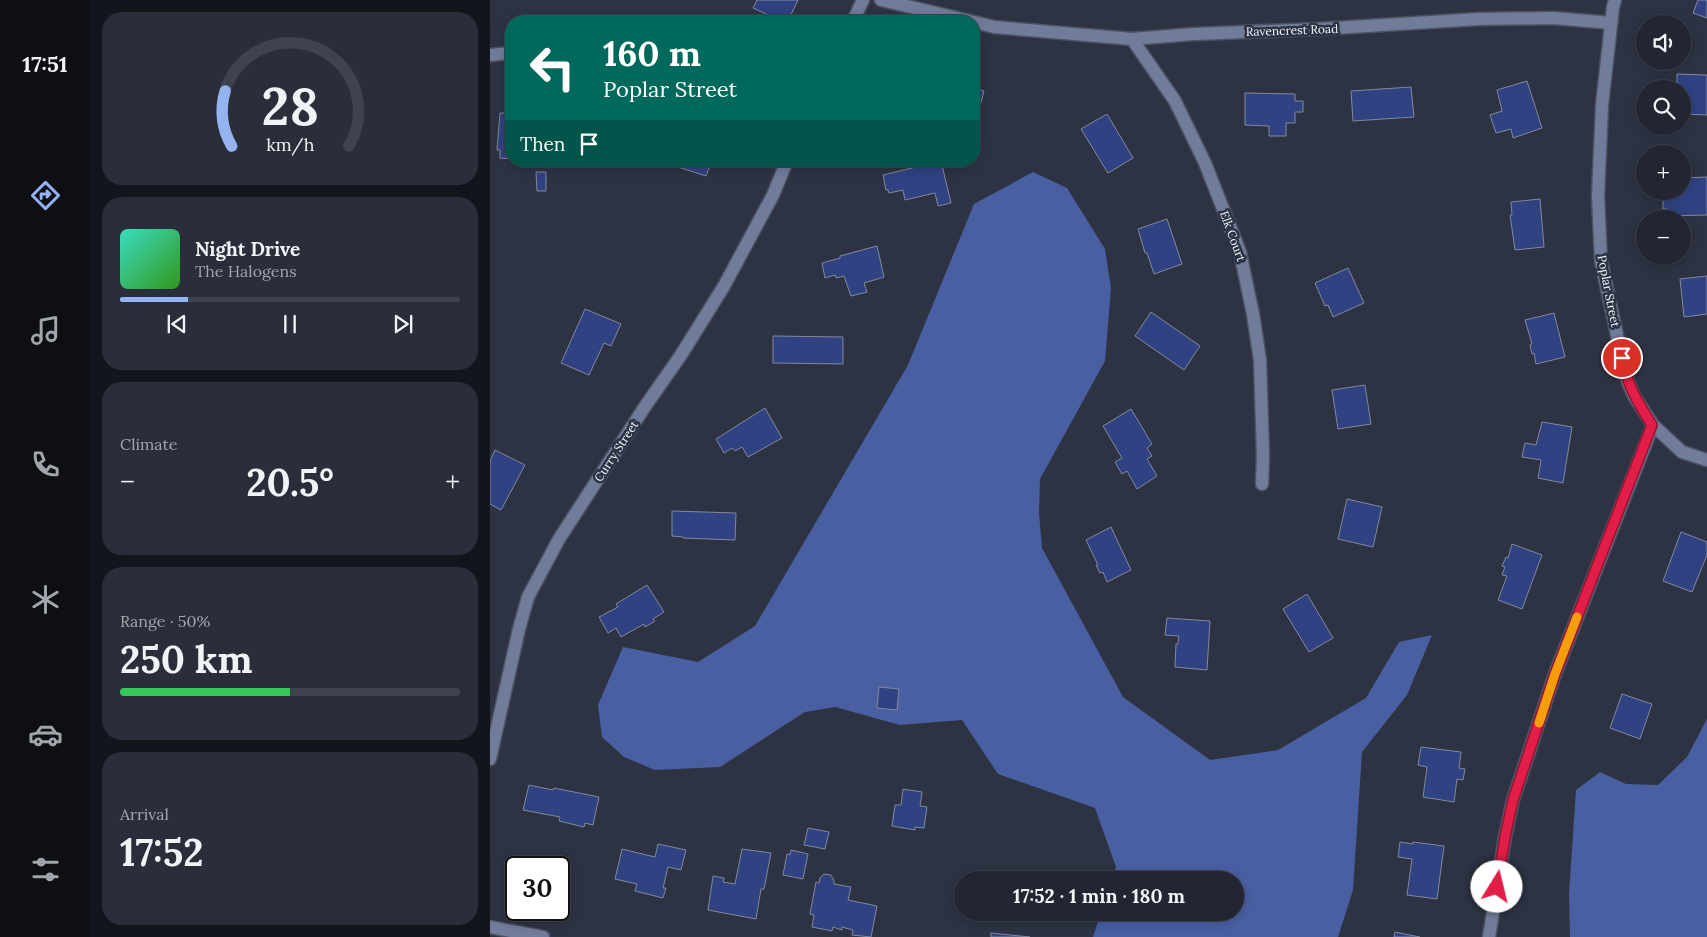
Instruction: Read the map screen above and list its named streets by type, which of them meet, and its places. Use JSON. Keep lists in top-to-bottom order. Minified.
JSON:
{"streets":{"street":["Ravencrest Road","Elk Court","Poplar Street","Curry Street"]},"crossings":[["Ravencrest Road","Elk Court"],["Ravencrest Road","Poplar Street"]],"page":{"tabs":"17:51","map_buttons":["+","−"],"turn":["160 m","Poplar Street"],"then":"Then","song":["Night Drive","The Halogens"],"tile":["Climate",["Range · 50%","250 km"],["Arrival","17:52"]],"heat":["−","20.5°","+"],"limit":"30","trip":"17:52 · 1 min · 180 m","gauge":["28","km/h"]}}
